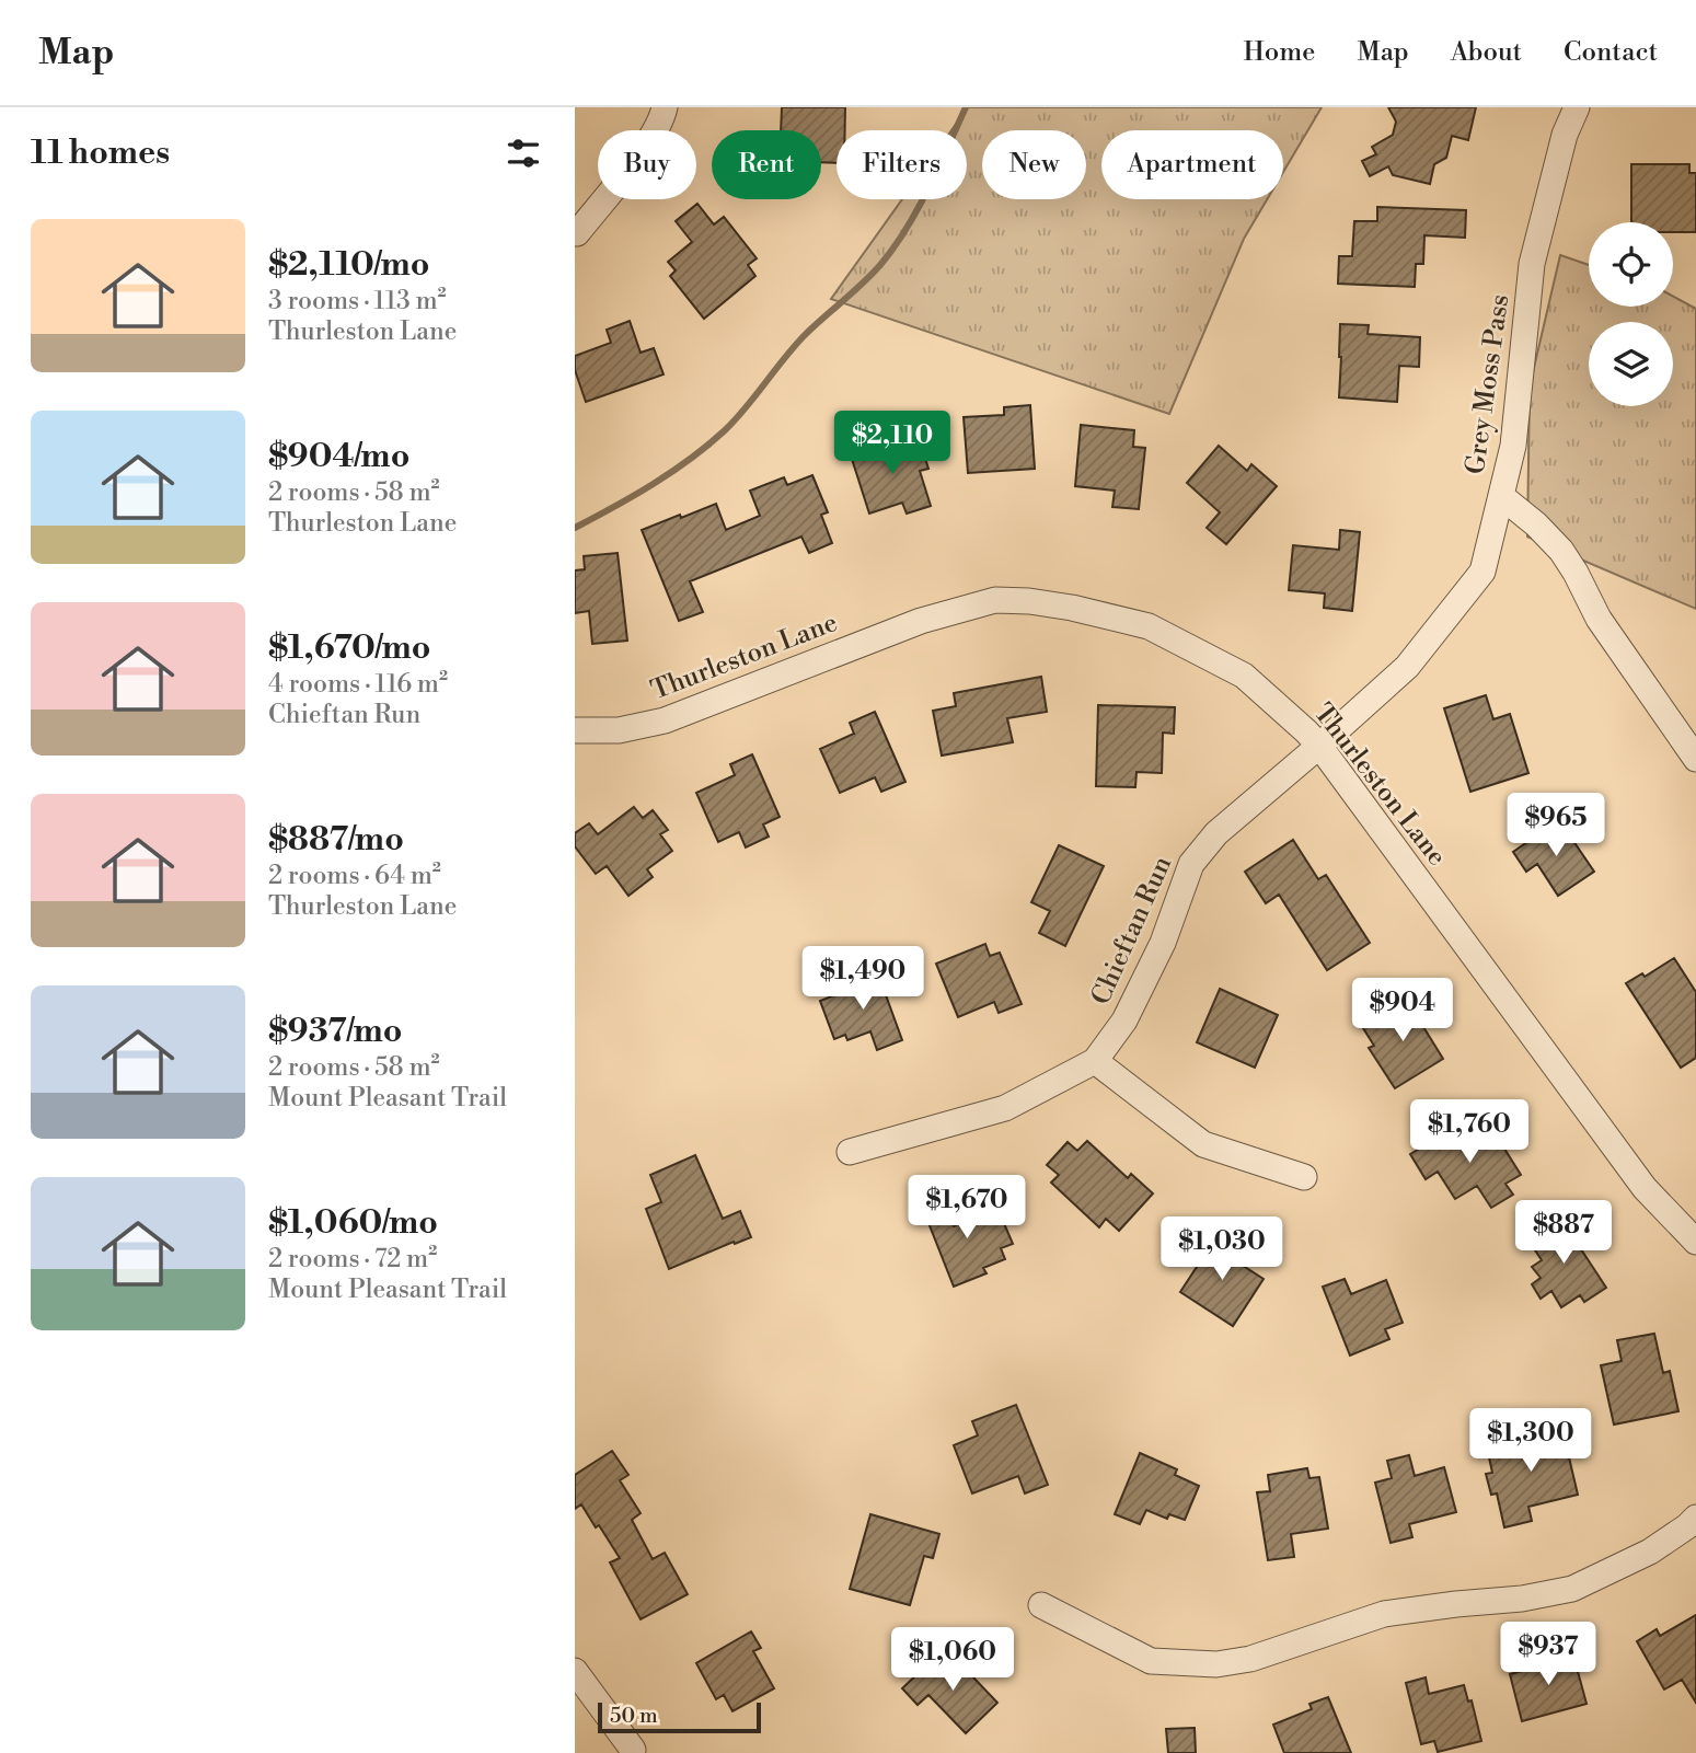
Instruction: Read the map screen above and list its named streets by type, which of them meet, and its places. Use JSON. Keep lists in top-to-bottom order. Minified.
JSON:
{"streets":{"street":["Grey Moss Pass","Thurleston Lane","Chieftan Run"]},"crossings":[["Grey Moss Pass","Thurleston Lane"],["Grey Moss Pass","Chieftan Run"],["Thurleston Lane","Chieftan Run"]],"scale_bar":"50 m","page":{"header":"Map","nav":["Home","Map","About","Contact"],"heading":"11 homes","chip":["Buy","Rent","Filters","New","Apartment"],"list":[{"name":"$2,110/mo","note":"3 rooms · 113 m² · Thurleston Lane"},{"name":"$904/mo","note":"2 rooms · 58 m² · Thurleston Lane"},{"name":"$1,670/mo","note":"4 rooms · 116 m² · Chieftan Run"},{"name":"$887/mo","note":"2 rooms · 64 m² · Thurleston Lane"},{"name":"$937/mo","note":"2 rooms · 58 m² · Mount Pleasant Trail"},{"name":"$1,060/mo","note":"2 rooms · 72 m² · Mount Pleasant Trail"}],"price":["$2,110","$965","$1,490","$904","$1,760","$1,670","$887","$1,030","$1,300","$937","$1,060"],"scale":"50 m"}}
